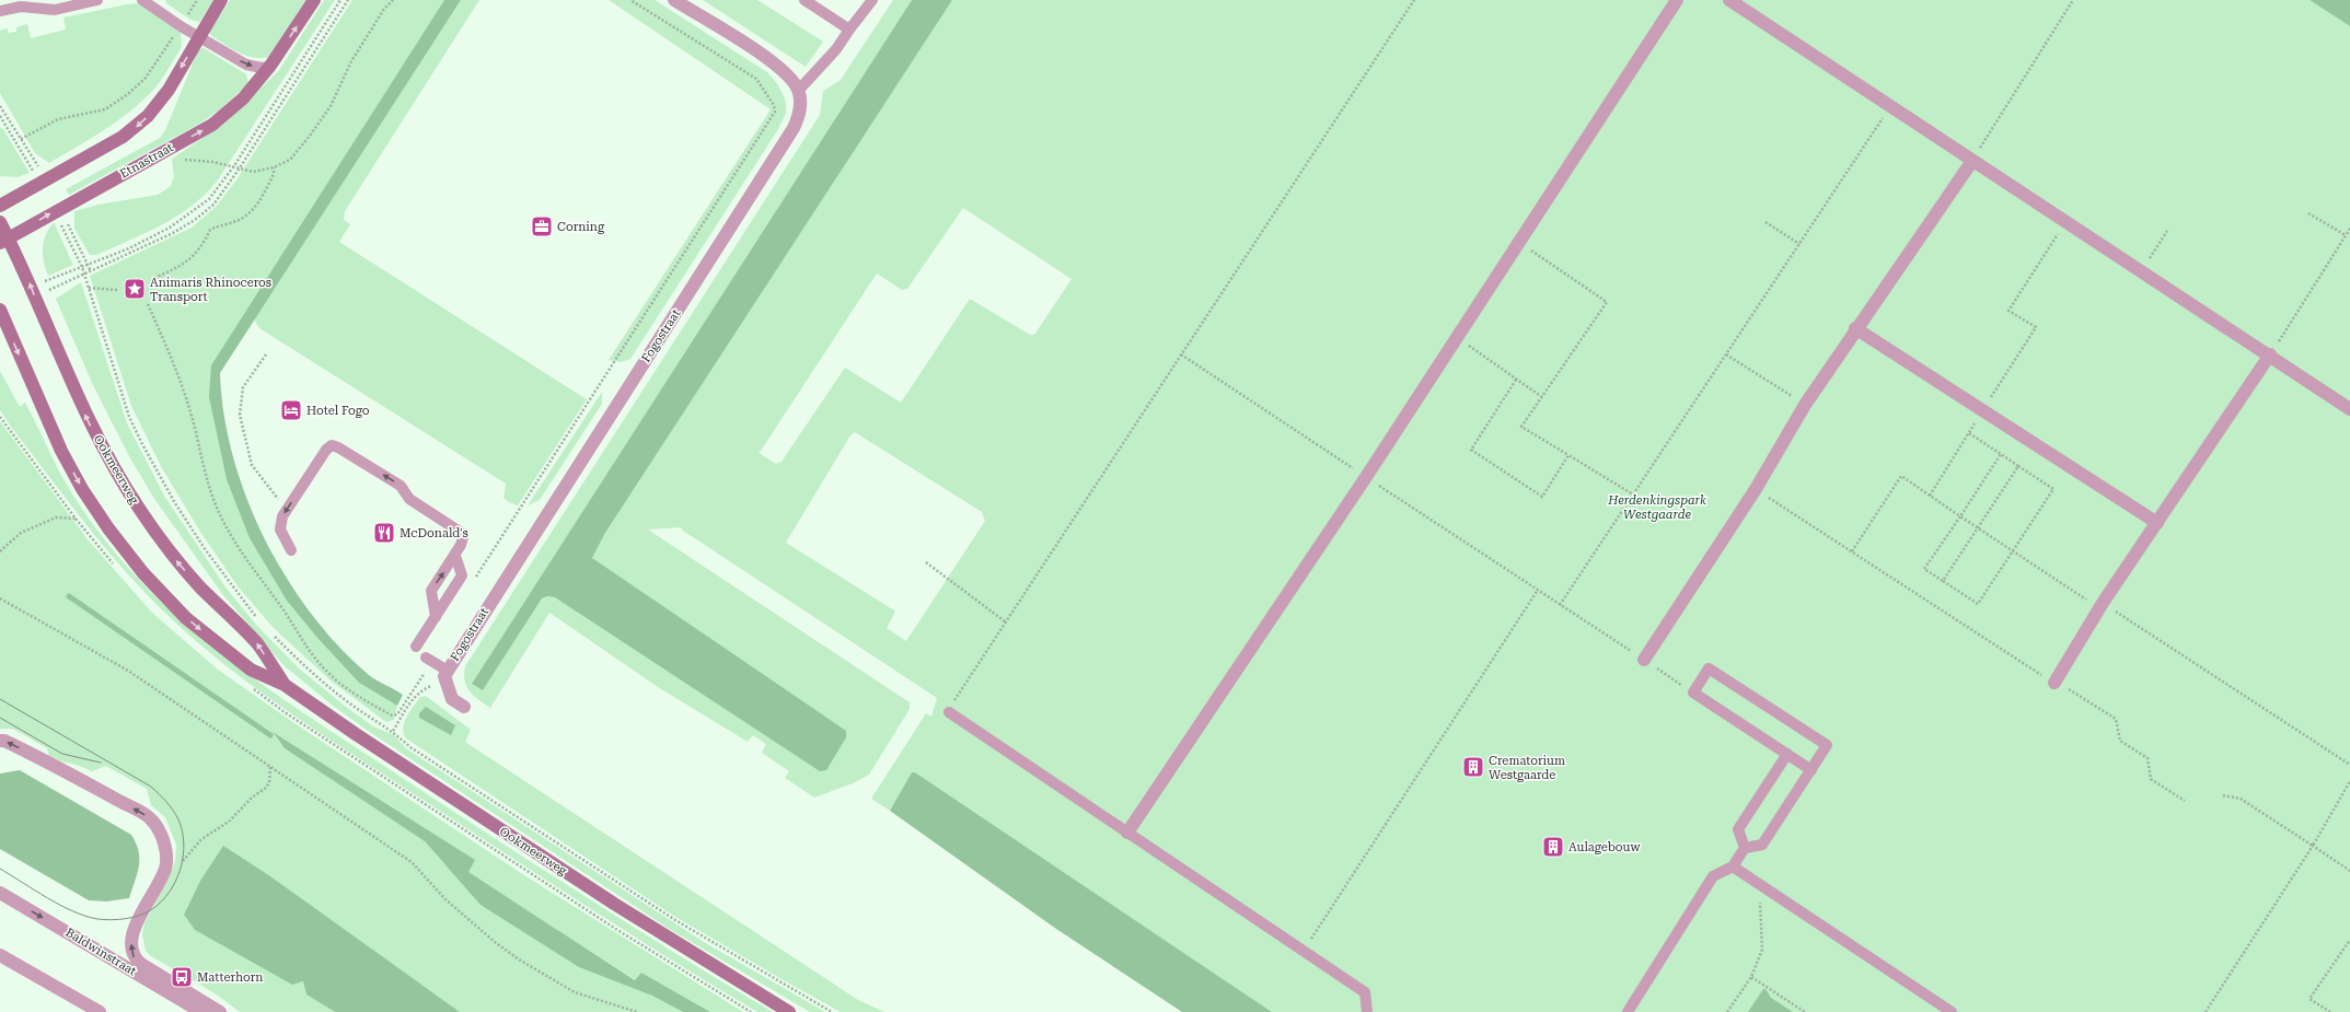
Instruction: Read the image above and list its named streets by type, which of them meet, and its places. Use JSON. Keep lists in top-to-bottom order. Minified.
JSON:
{"streets":{"main road":["Etnastraat","Ookmeerweg"],"street":["Fogostraat","Baldwinstraat"]},"crossings":[["Etnastraat","Ookmeerweg"]],"parks":["Herdenkingspark Westgaarde"],"places":{"office":["Corning"],"place":["Animaris Rhinoceros Transport"],"hotel":["Hotel Fogo"],"restaurant":["McDonald's"],"building":["Crematorium Westgaarde","Aulagebouw"],"bus stop":["Matterhorn"]}}
